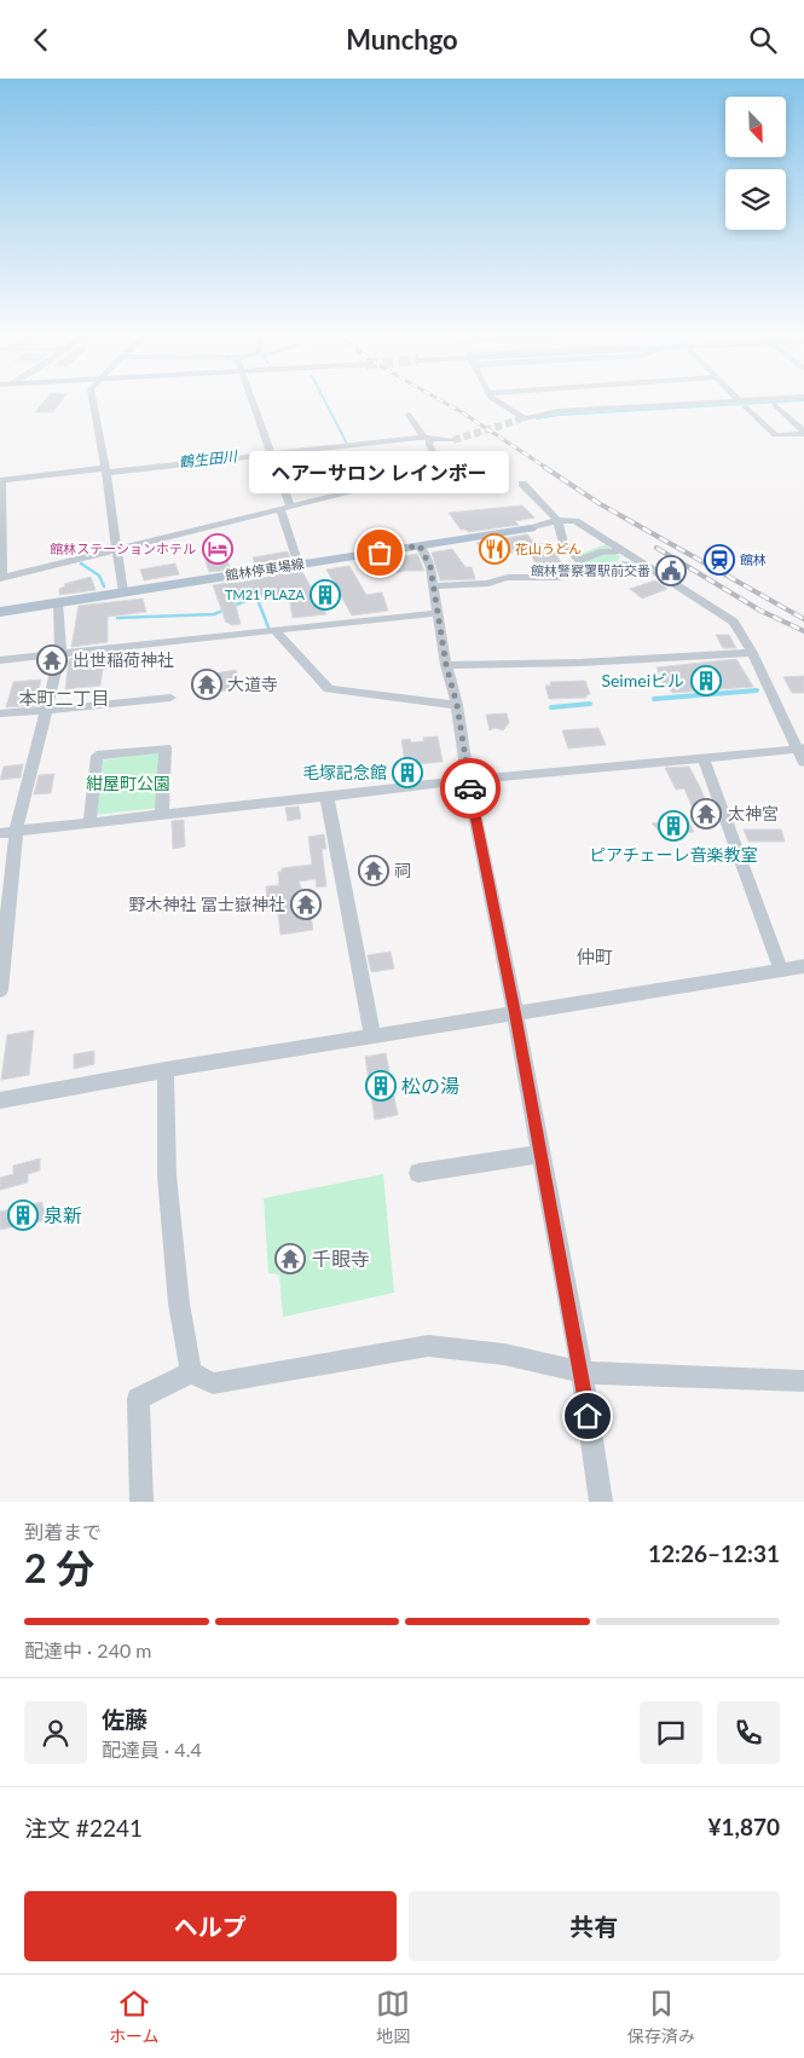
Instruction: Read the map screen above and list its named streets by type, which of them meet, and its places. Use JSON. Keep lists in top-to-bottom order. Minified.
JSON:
{"streets":{"main road":["館林停車場線"]},"districts":["本町二丁目","仲町"],"water":["鶴生田川"],"parks":["紺屋町公園"],"places":{"hotel":["館林ステーションホテル"],"restaurant":["花山うどん"],"other":["ヘアーサロン レインボー"],"station":["館林"],"public building":["館林警察署駅前交番"],"building":["TM21 PLAZA","Seimeiビル","毛塚記念館","ピアチェーレ音楽教室","松の湯","泉新"],"temple":["出世稲荷神社","大道寺","太神宮","祠","野木神社 冨士嶽神社","千眼寺"]},"north":"bottom right","page":{"header":"Munchgo","bubble":"ヘアーサロン レインボー","heading":["2 分","到着まで","12:26–12:31"],"panel":["佐藤","配達員 · 4.4","注文 #2241","¥1,870"],"bar":"配達中 · 240 m","buttons":["ヘルプ","共有"],"tabs":["ホーム","地図","保存済み"]}}
